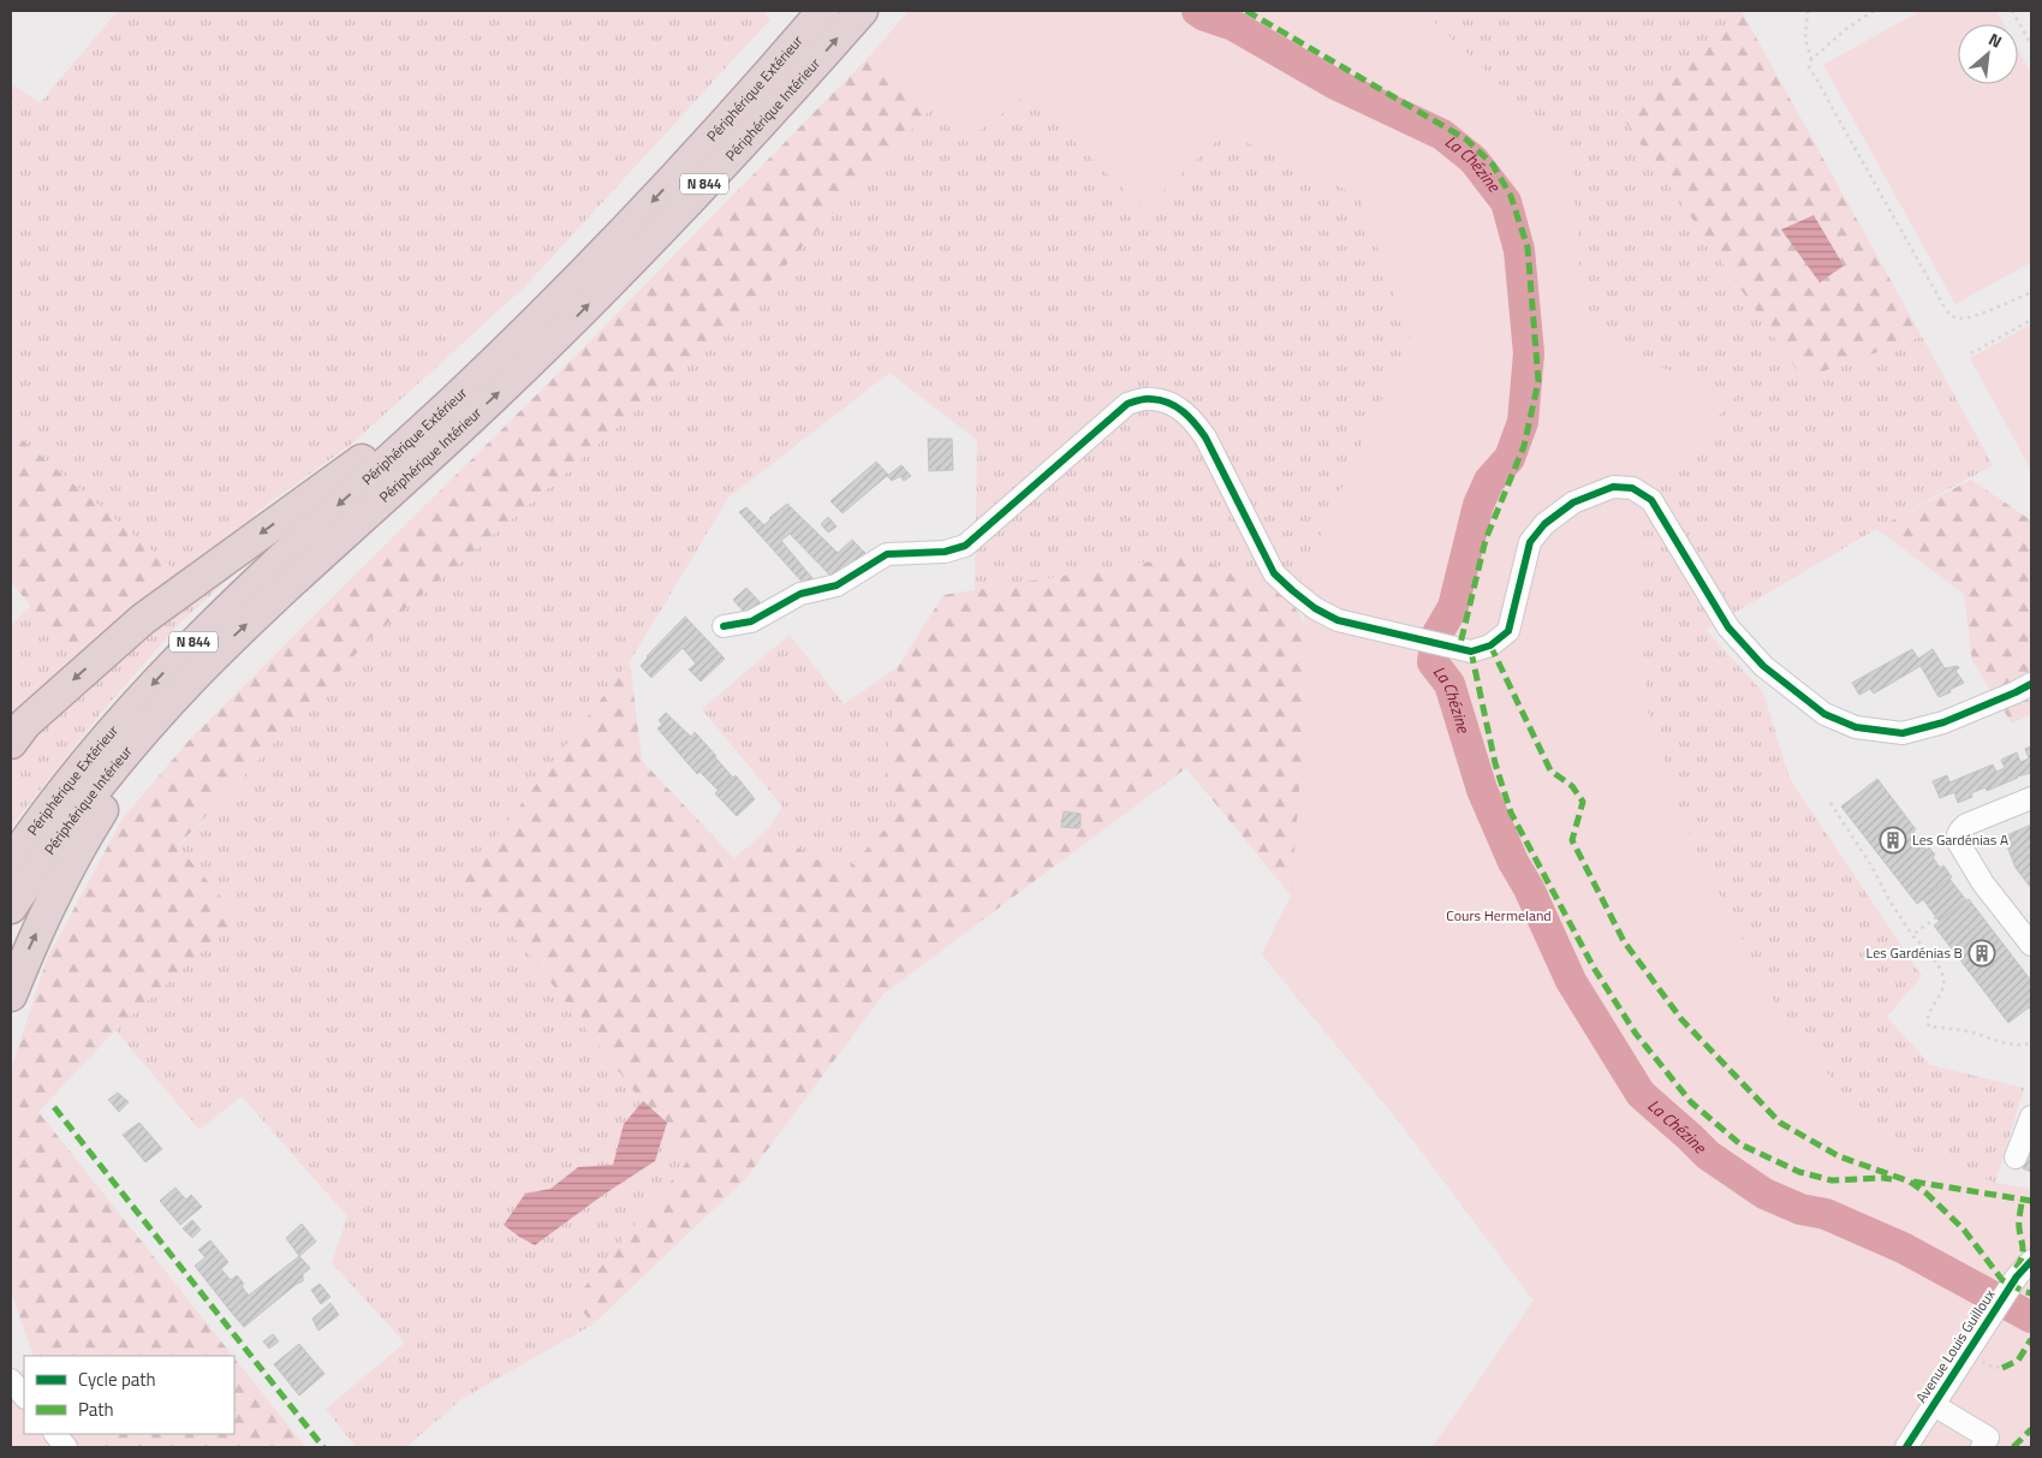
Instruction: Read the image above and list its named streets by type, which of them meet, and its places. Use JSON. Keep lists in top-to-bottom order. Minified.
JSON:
{"streets":{"highway":["Périphérique Extérieur","Périphérique Intérieur","N 844"],"street":["Avenue Louis Guilloux"]},"water":["La Chézine"],"parks":["Cours Hermeland"],"places":{"building":["Les Gardénias A","Les Gardénias B"]},"legend":["Cycle path","Path"],"north":"top right"}
